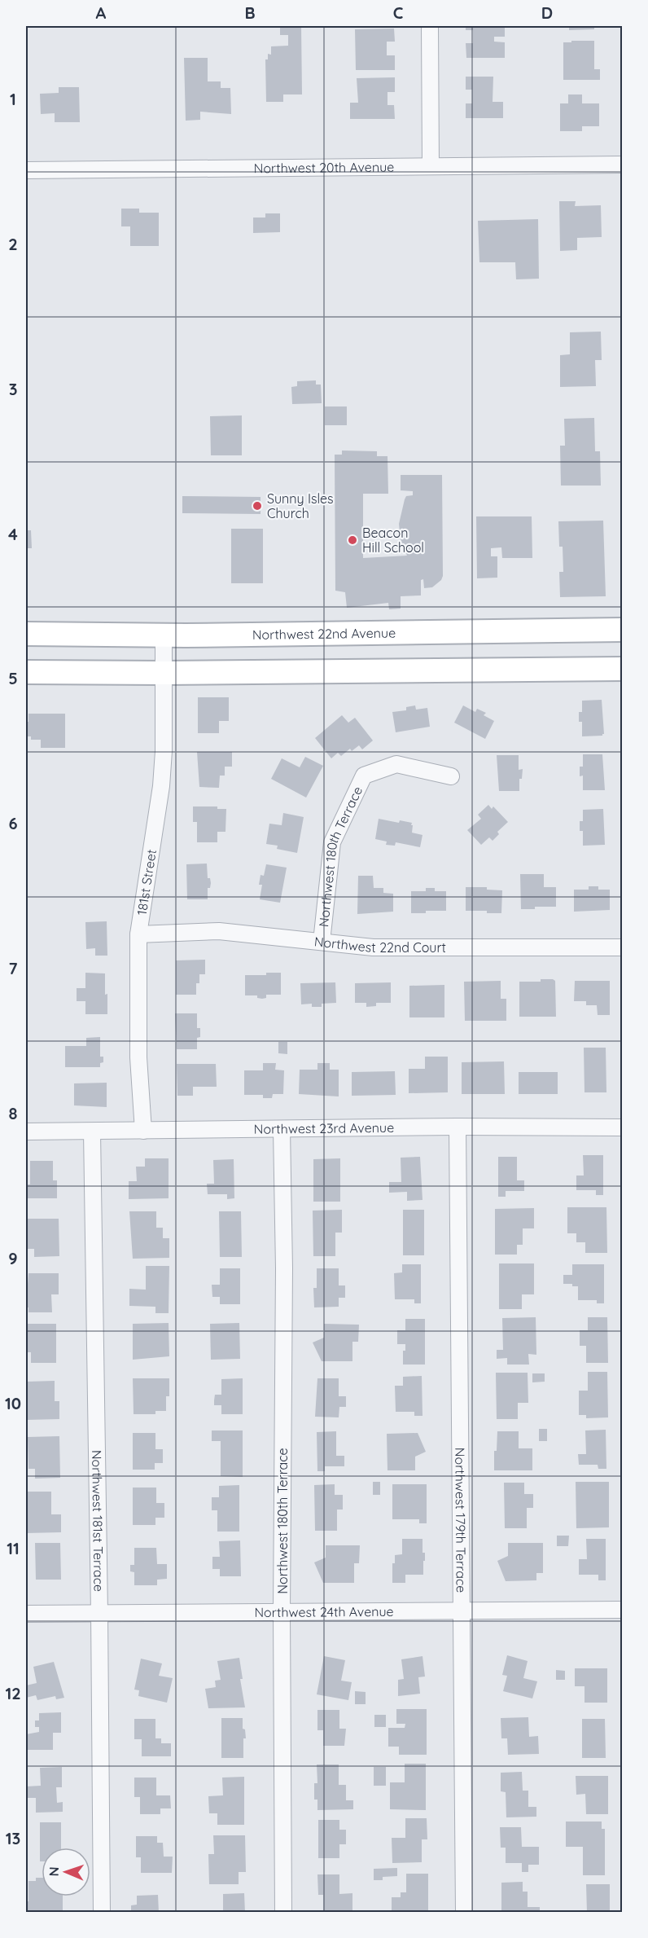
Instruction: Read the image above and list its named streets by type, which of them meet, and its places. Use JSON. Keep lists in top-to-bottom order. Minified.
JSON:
{"streets":{"main road":["Northwest 22nd Avenue"],"street":["Northwest 20th Avenue","Northwest 180th Terrace","181st Street","Northwest 22nd Court","Northwest 23rd Avenue","Northwest 179th Terrace","Northwest 181st Terrace","Northwest 24th Avenue"]},"crossings":[["Northwest 22nd Avenue","181st Street"],["Northwest 180th Terrace","Northwest 22nd Court"],["Northwest 180th Terrace","Northwest 23rd Avenue"],["Northwest 180th Terrace","Northwest 24th Avenue"],["181st Street","Northwest 22nd Court"],["181st Street","Northwest 23rd Avenue"],["Northwest 23rd Avenue","Northwest 179th Terrace"],["Northwest 23rd Avenue","Northwest 181st Terrace"],["Northwest 179th Terrace","Northwest 24th Avenue"],["Northwest 181st Terrace","Northwest 24th Avenue"]],"places":["Sunny Isles Church","Beacon Hill School"],"north":"left","grid":{"columns":["A","B","C","D"],"rows":["1","2","3","4","5","6","7","8","9","10","11","12","13"]}}
